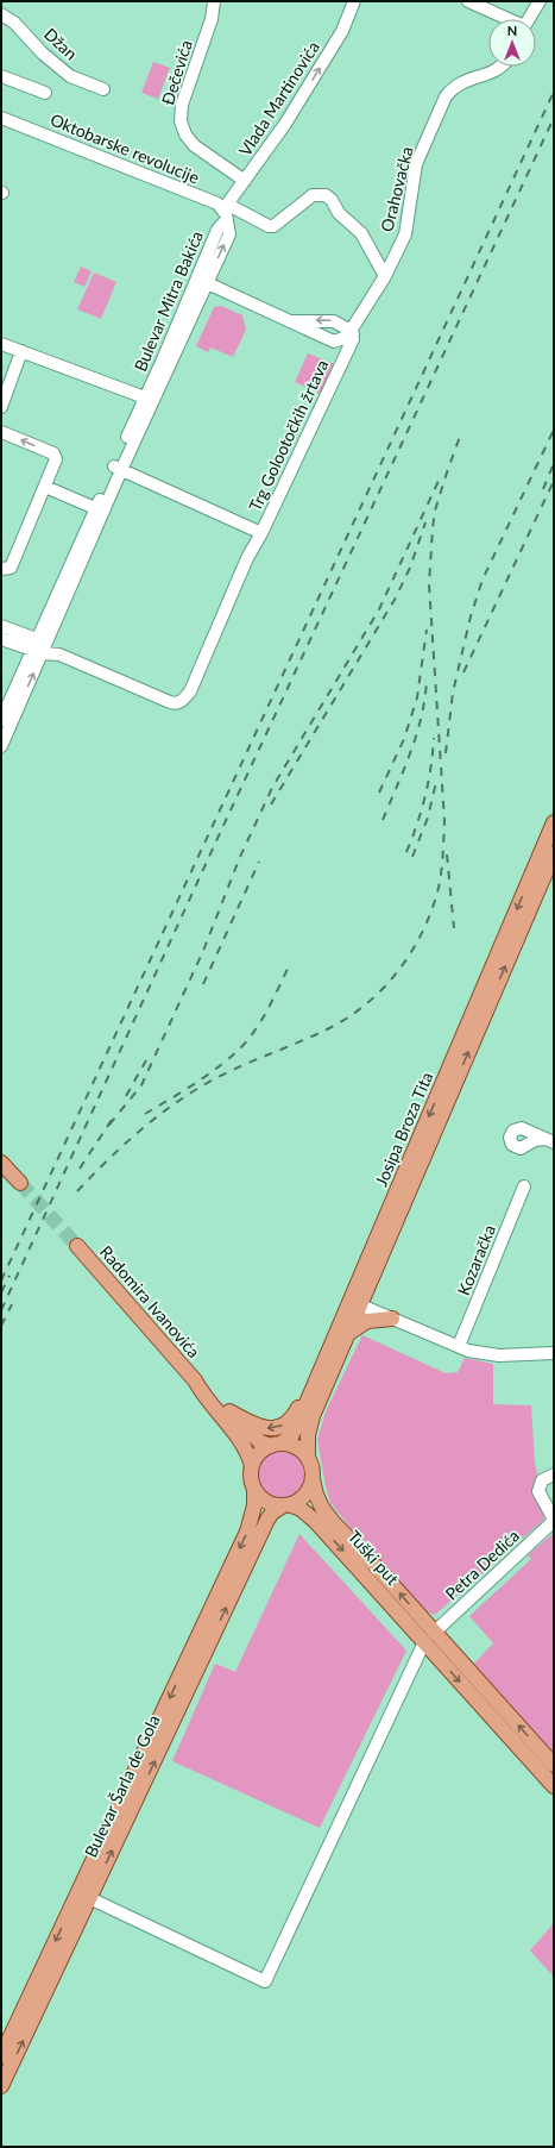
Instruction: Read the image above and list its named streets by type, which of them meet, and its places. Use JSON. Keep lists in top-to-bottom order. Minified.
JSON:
{"streets":{"main road":["Josipa Broza Tita","Radomira Ivanovića","Tuški put","Bulevar Šarla de Gola"],"street":["Džan","Đečevića","Vlada Martinovića","Oktobarske revolucije","Orahovačka","Bulevar Mitra Bakića","Trg Golootočkih žrtava","Kozaračka","Petra Dedića"]},"crossings":[["Đečevića","Vlada Martinovića"],["Vlada Martinovića","Oktobarske revolucije"],["Vlada Martinovića","Bulevar Mitra Bakića"],["Oktobarske revolucije","Orahovačka"],["Oktobarske revolucije","Bulevar Mitra Bakića"],["Orahovačka","Trg Golootočkih žrtava"],["Bulevar Mitra Bakića","Trg Golootočkih žrtava"],["Josipa Broza Tita","Tuški put"],["Josipa Broza Tita","Bulevar Šarla de Gola"],["Tuški put","Petra Dedića"],["Tuški put","Bulevar Šarla de Gola"]],"one_way":["Vlada Martinovića"],"north":"top"}
